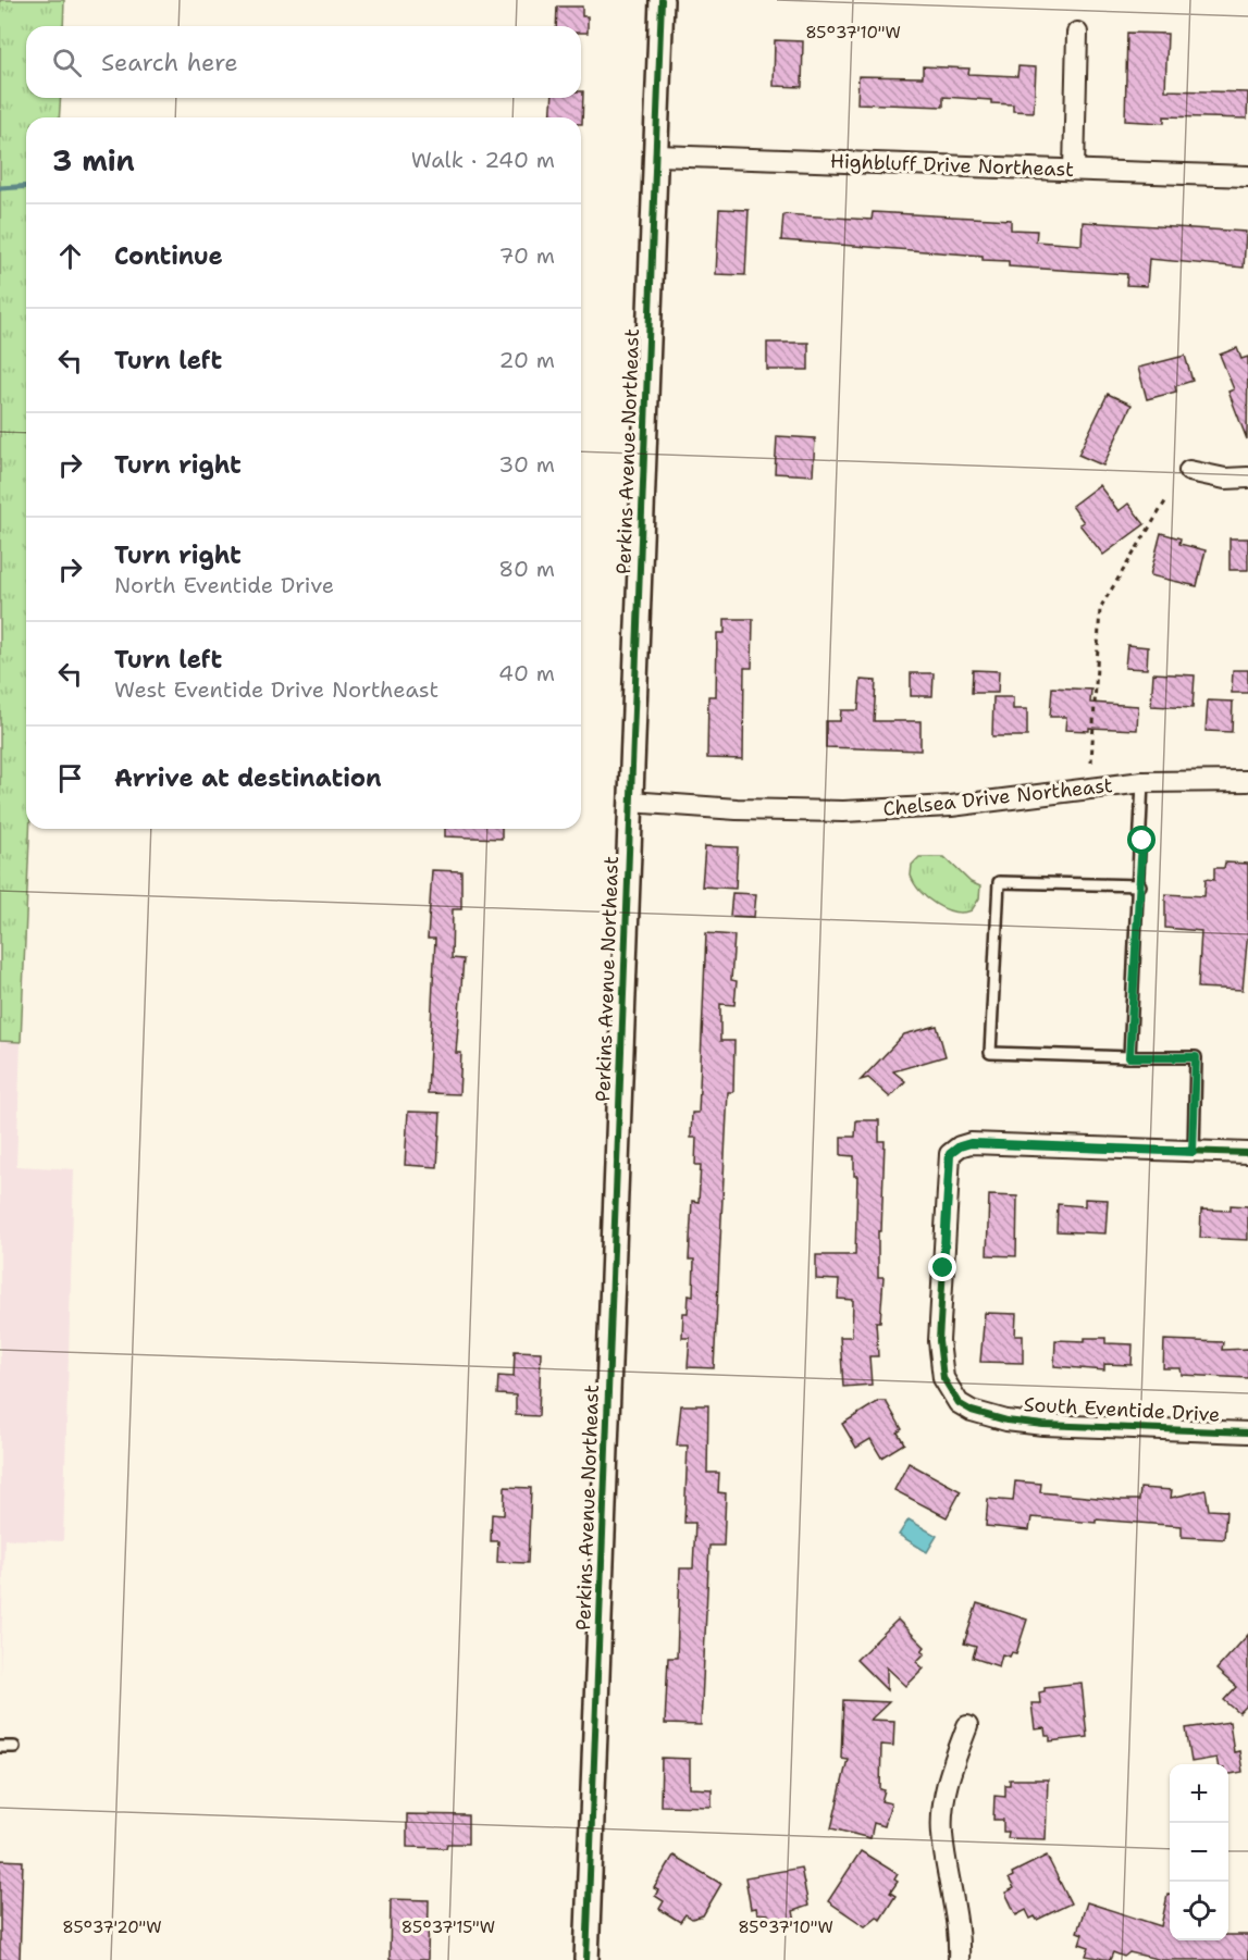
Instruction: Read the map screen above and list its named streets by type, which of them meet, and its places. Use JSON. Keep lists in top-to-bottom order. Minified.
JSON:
{"streets":{"street":["Highbluff Drive Northeast","Perkins Avenue Northeast","Chelsea Drive Northeast","South Eventide Drive"]},"crossings":[["Highbluff Drive Northeast","Perkins Avenue Northeast"],["Perkins Avenue Northeast","Chelsea Drive Northeast"]],"page":{"search":"Search here","heading":["3 min","Walk · 240 m"],"list":[["Continue","70 m"],["Turn left","20 m"],["Turn right","30 m"],["Turn right","North Eventide Drive","80 m"],["Turn left","West Eventide Drive Northeast","40 m"],"Arrive at destination"],"map_buttons":["+","−"]},"coordinates":["85°37'10\"W","85°37'20\"W","85°37'15\"W"]}
